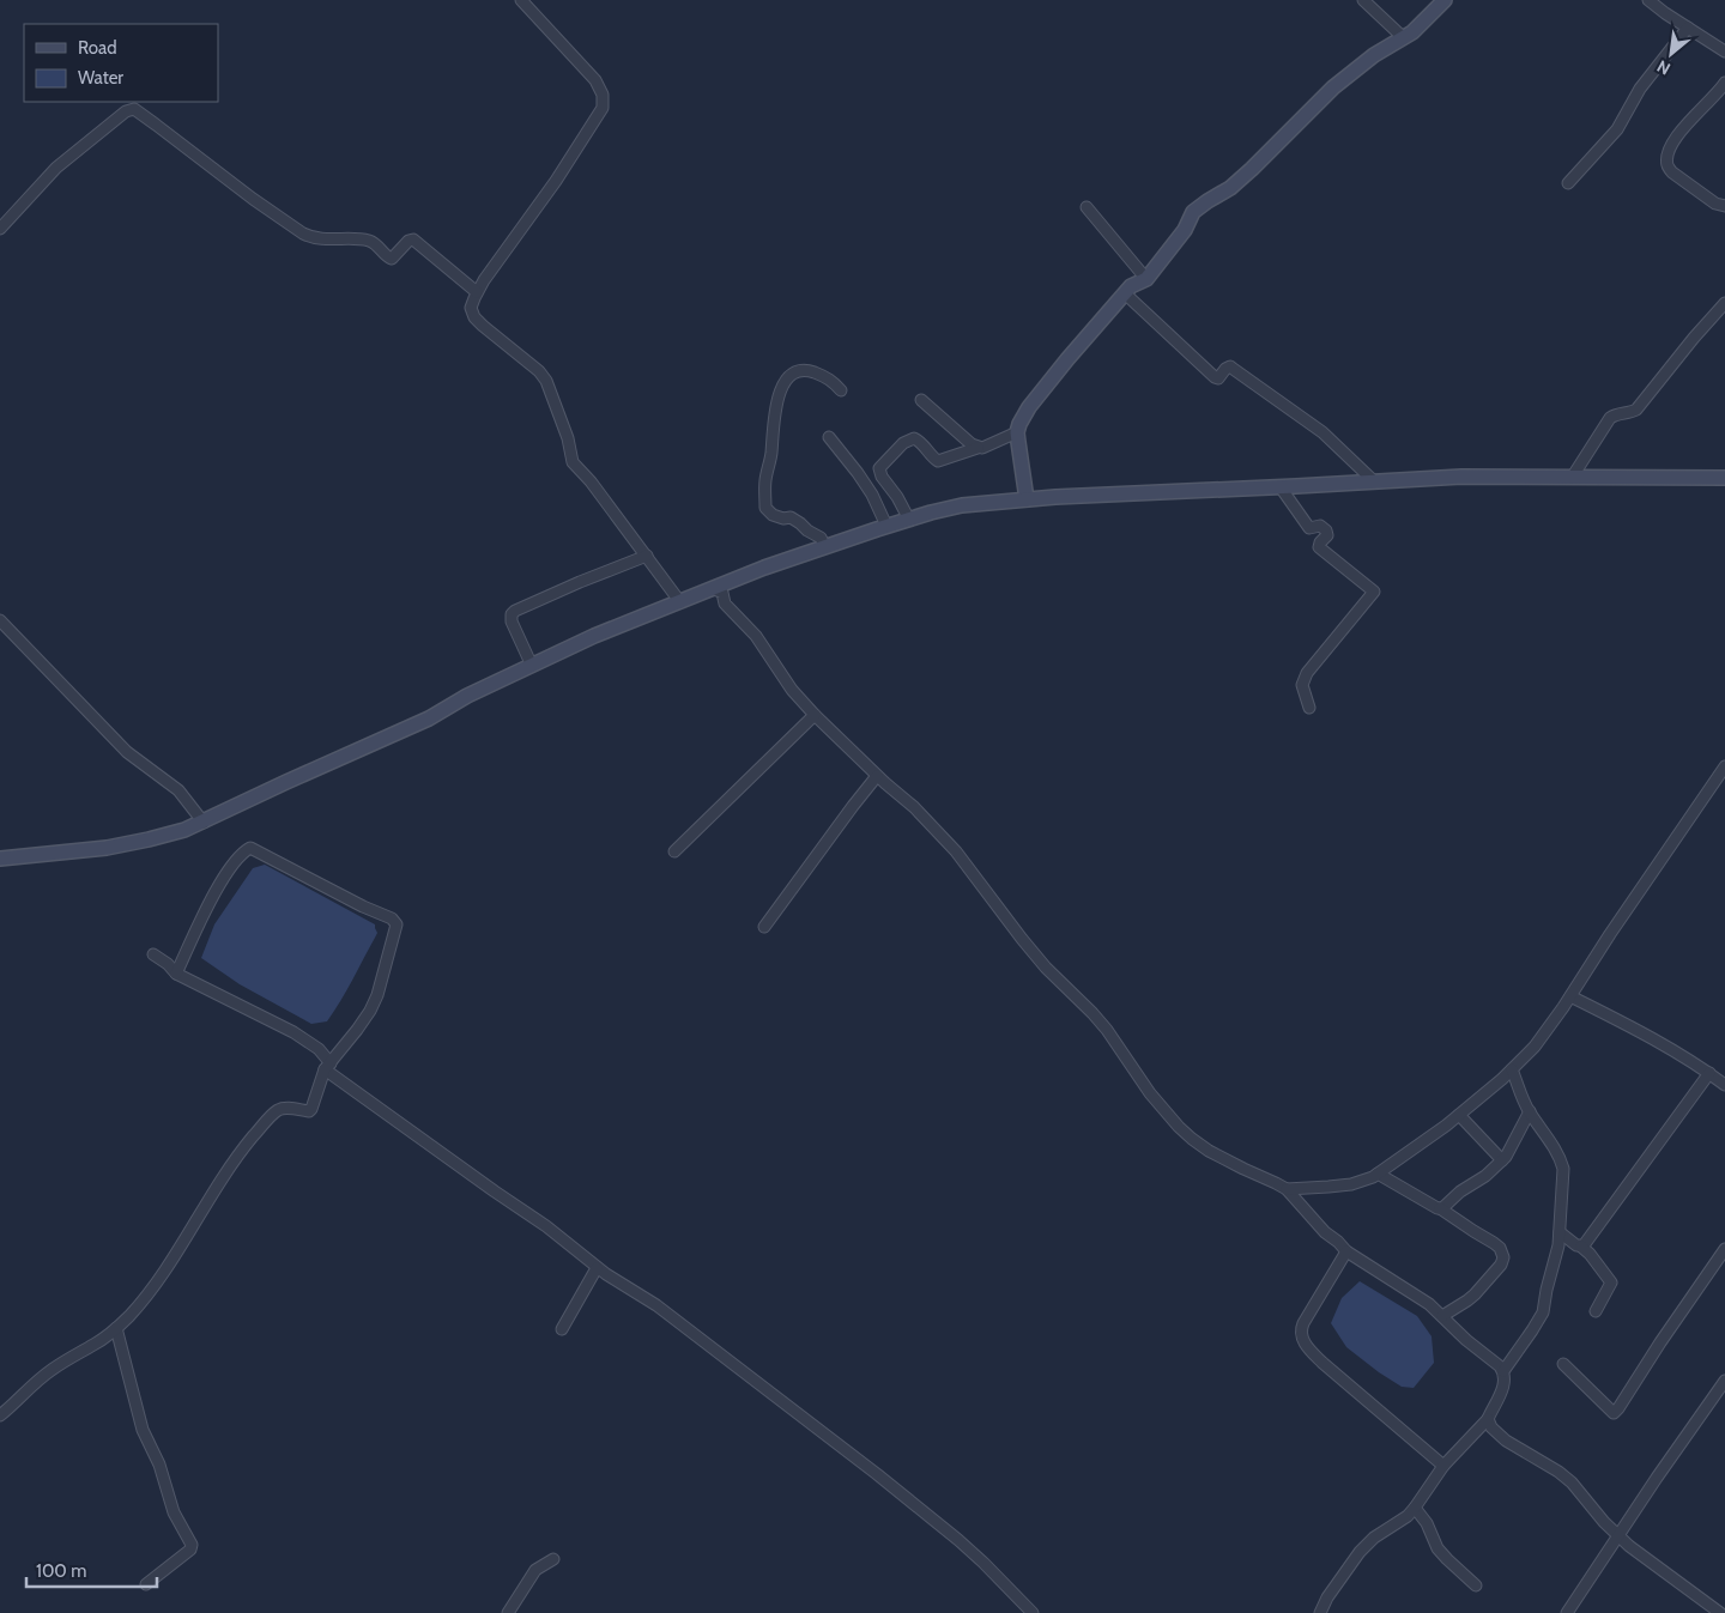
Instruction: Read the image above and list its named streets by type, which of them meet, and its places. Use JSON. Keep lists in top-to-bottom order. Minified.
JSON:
{"legend":["Road","Water"],"scale_bar":"100 m","north":"bottom left"}
